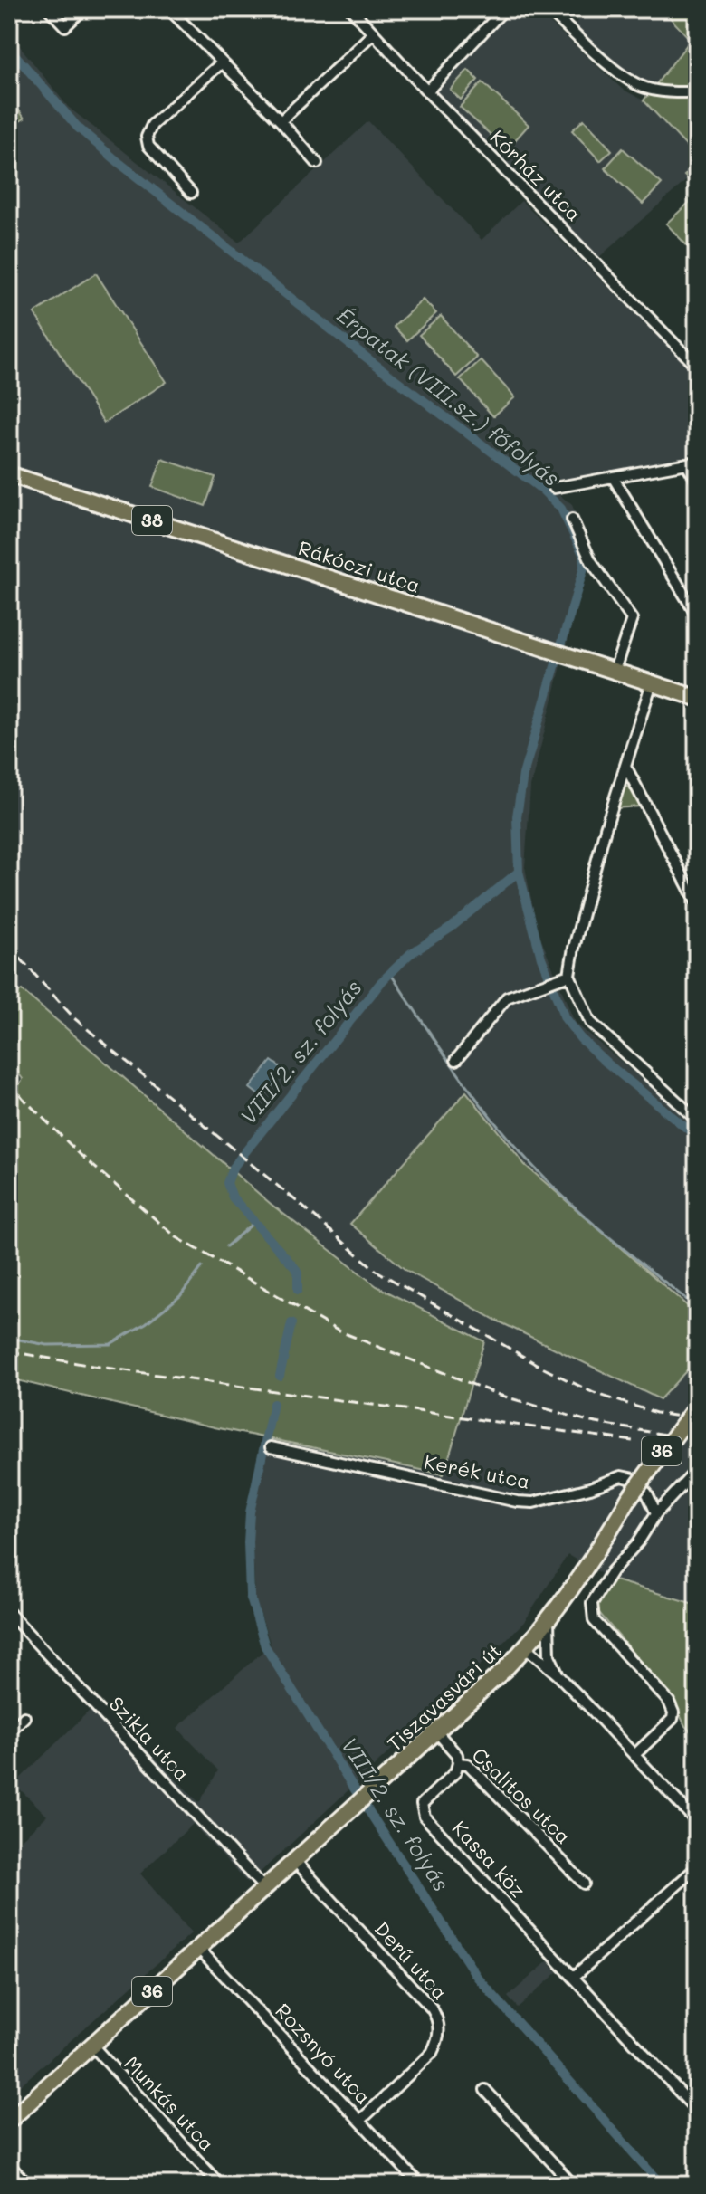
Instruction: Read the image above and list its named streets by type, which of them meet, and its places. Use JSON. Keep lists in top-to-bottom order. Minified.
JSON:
{"streets":{"main road":["38","Rákóczi utca","36","Tiszavasvári út"],"street":["Kórház utca","Kerék utca","Szikla utca","Csalitos utca","Kassa köz","Derű utca","Rozsnyó utca","Munkás utca"]},"crossings":[["Tiszavasvári út","Szikla utca"],["Tiszavasvári út","Csalitos utca"],["Tiszavasvári út","Derű utca"],["Tiszavasvári út","Rozsnyó utca"],["Tiszavasvári út","Munkás utca"],["Csalitos utca","Kassa köz"],["Derű utca","Rozsnyó utca"]],"water":["Érpatak (VIII.sz.) főfolyás","VIII/2. sz. folyás"]}
